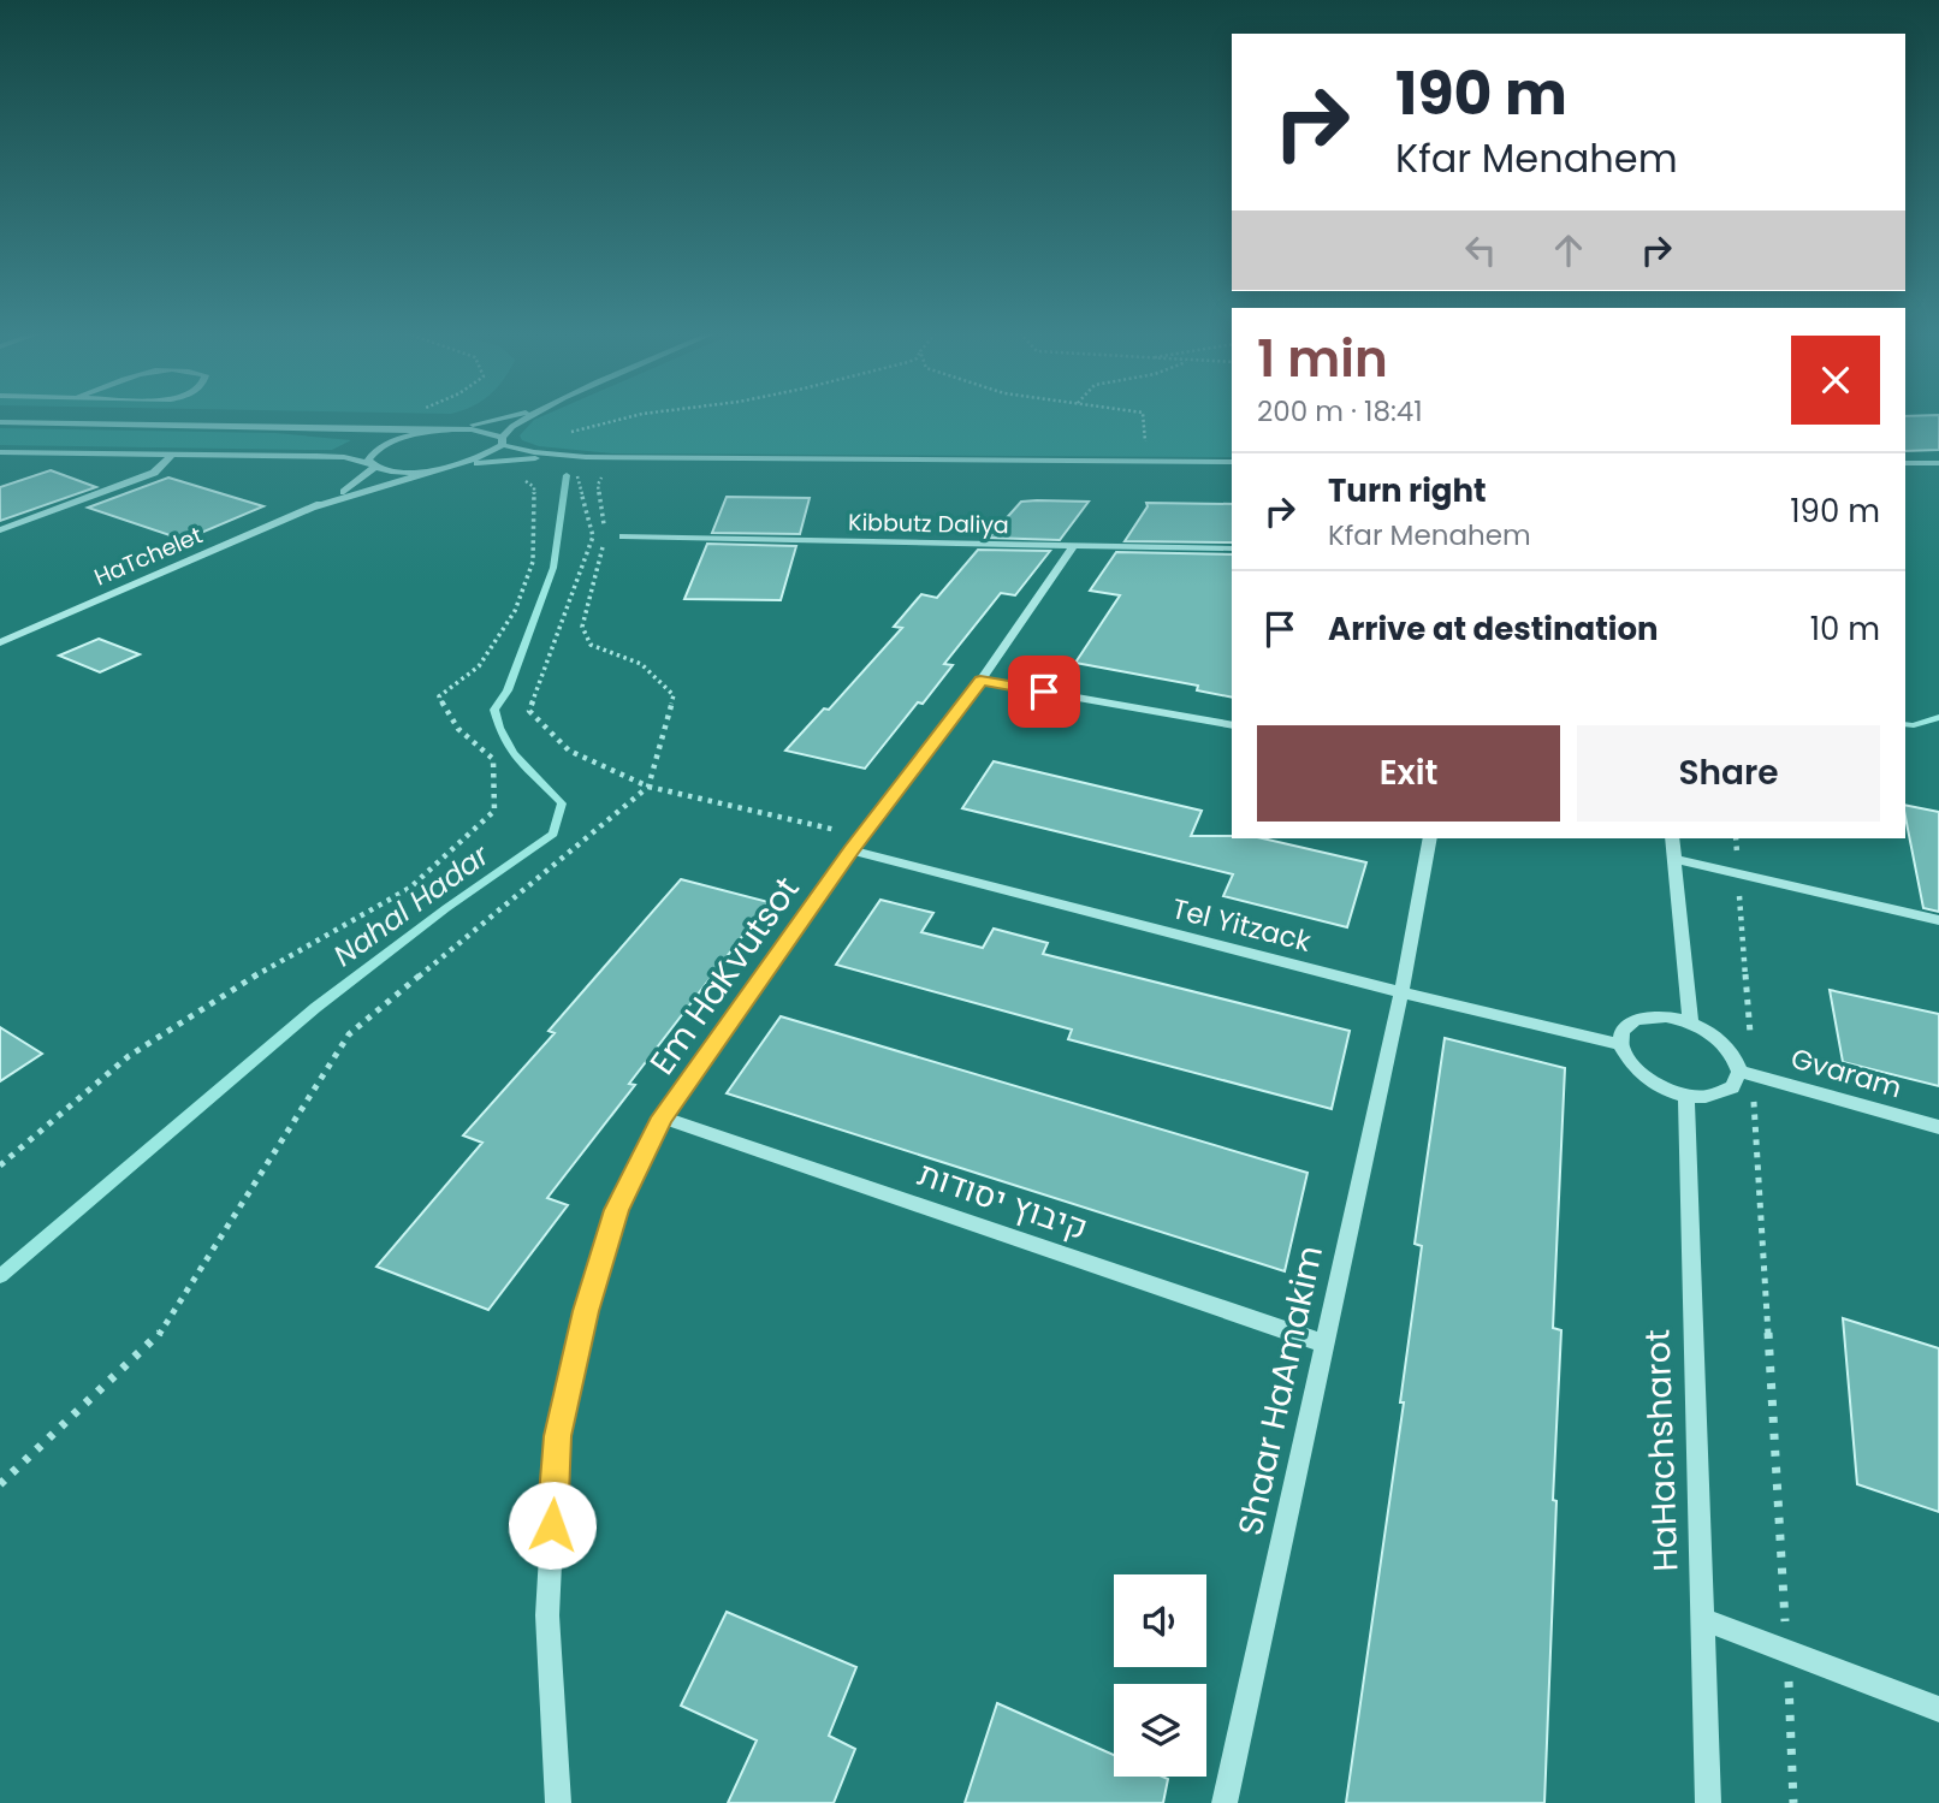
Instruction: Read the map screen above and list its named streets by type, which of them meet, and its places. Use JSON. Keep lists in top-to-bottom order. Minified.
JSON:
{"streets":{"street":["Kibbutz Daliya","HaTchelet","Tel Yitzack","Em HaKvutsot","Gvaram","קיבוץ יסודות","Shaar HaAmakim","HaHachsharot"]},"crossings":[["Kibbutz Daliya","Em HaKvutsot"],["Tel Yitzack","Em HaKvutsot"],["Tel Yitzack","Shaar HaAmakim"],["Em HaKvutsot","קיבוץ יסודות"],["קיבוץ יסודות","Shaar HaAmakim"]],"water":["Nahal Hadar"],"page":{"turn":["190 m","Kfar Menahem"],"heading":["1 min","200 m · 18:41"],"list":[{"name":"Turn right","note":"Kfar Menahem","value":"190 m"},{"name":"Arrive at destination","value":"10 m"}],"buttons":["Exit","Share"]}}
